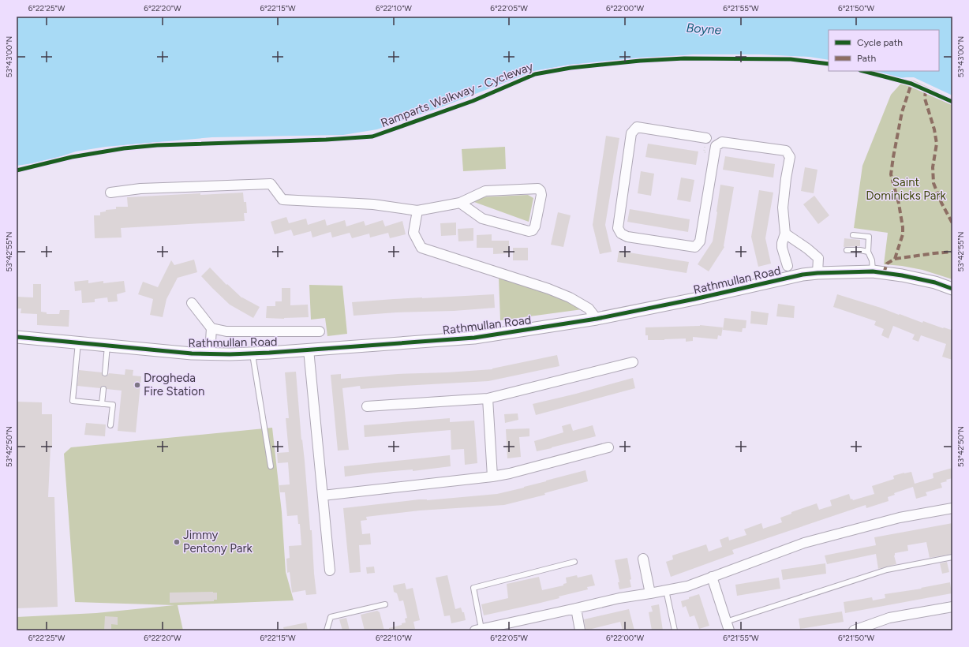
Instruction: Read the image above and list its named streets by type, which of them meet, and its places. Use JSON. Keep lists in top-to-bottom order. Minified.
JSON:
{"streets":{"street":["Rathmullan Road"],"cycle path":["Ramparts Walkway - Cycleway"]},"water":["Boyne"],"parks":["Saint Dominicks Park"],"places":["Drogheda Fire Station","Jimmy Pentony Park"],"legend":["Cycle path","Path"],"coordinates":["6°22'25\"W","6°22'20\"W","6°22'15\"W","6°22'10\"W","6°22'05\"W","6°22'00\"W","6°21'55\"W","6°21'50\"W","53°43'00\"N","53°42'55\"N","53°42'50\"N"]}
